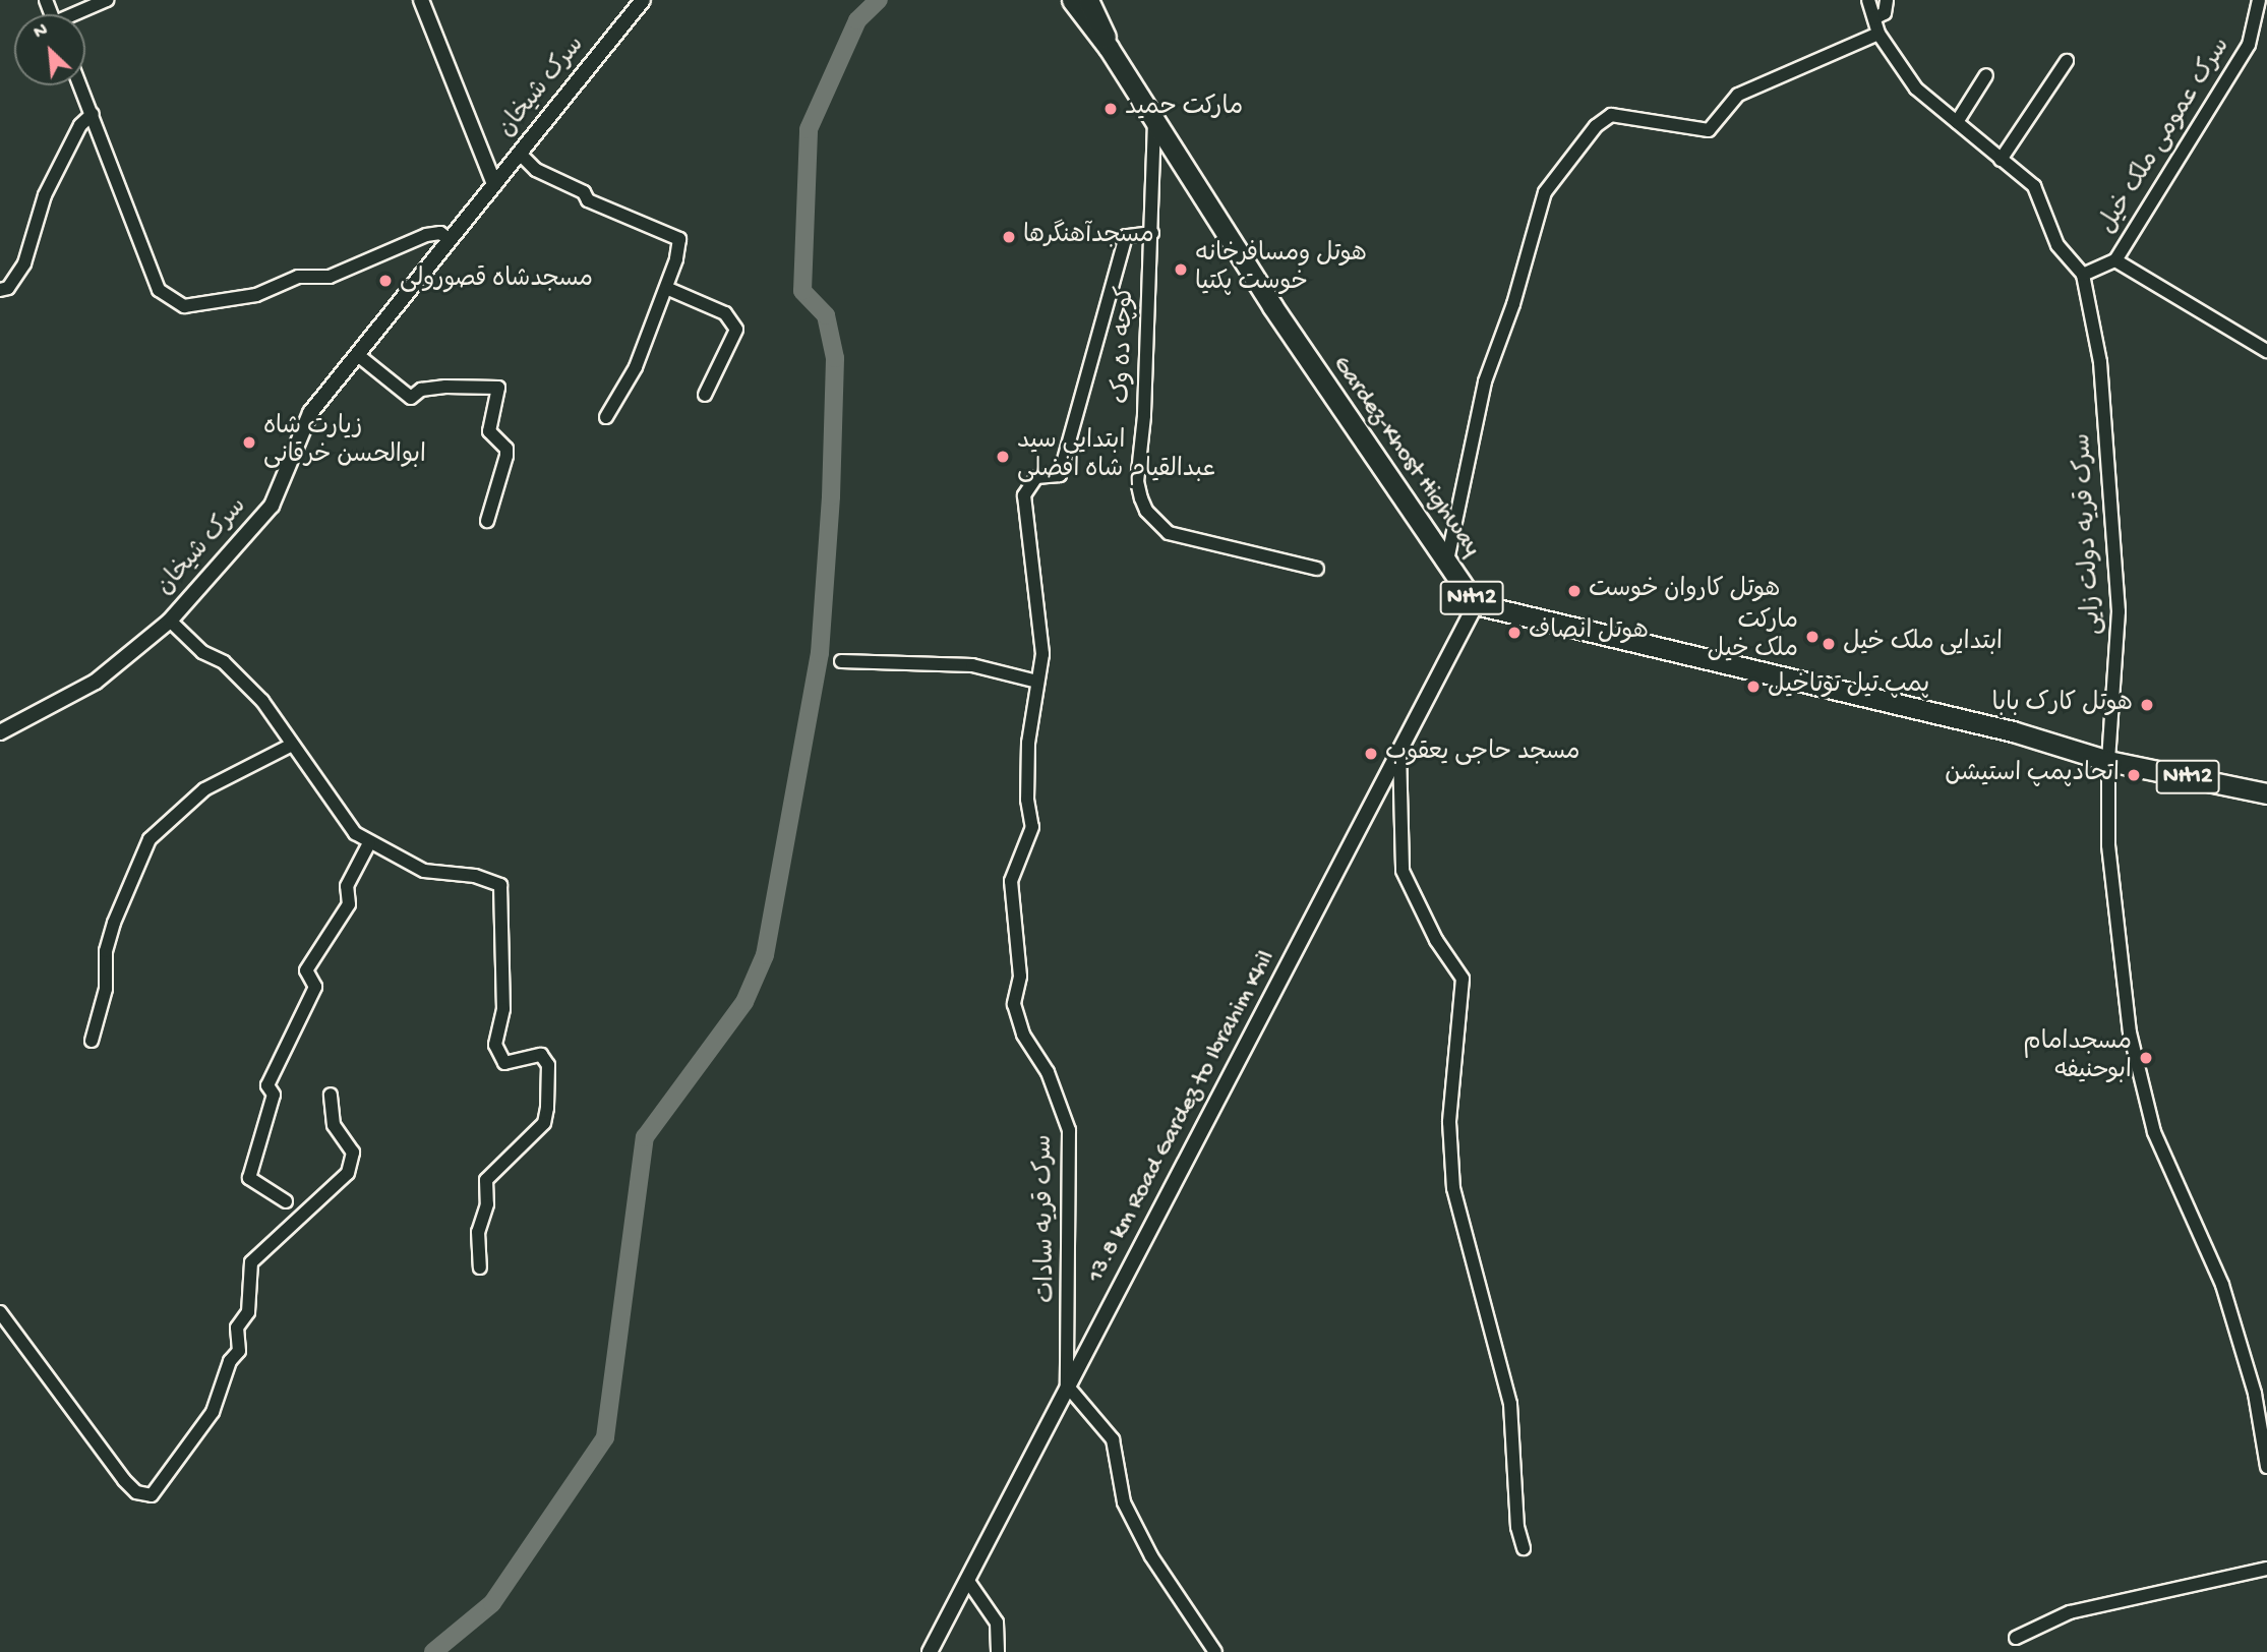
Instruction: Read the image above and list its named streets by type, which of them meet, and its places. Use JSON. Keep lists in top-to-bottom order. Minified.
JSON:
{"streets":{"highway":["Gardez-Khost Highway","NH12"],"street":["سرک شیخان","سرک عمومی ملک خیل","کوچه ده وک","سرک قریه دولت زایی","13.8 km Road Gardez to Ibrahim Khil","سرک قریه سادات"]},"crossings":[["سرک عمومی ملک خیل","سرک قریه دولت زایی"],["کوچه ده وک","Gardez-Khost Highway"],["کوچه ده وک","سرک قریه سادات"],["Gardez-Khost Highway","NH12"],["Gardez-Khost Highway","13.8 km Road Gardez to Ibrahim Khil"],["سرک قریه دولت زایی","NH12"],["NH12","13.8 km Road Gardez to Ibrahim Khil"],["13.8 km Road Gardez to Ibrahim Khil","سرک قریه سادات"]],"places":["مارکت حمید","مسجدآهنگرها","هوتل ومسافرخانه خوست پکتیا","مسجدشاه قصورولی","زیارت شاه ابوالحسن خرقانی","ابتدایی سید عبدالقیام شاه افضلی","هوتل کاروان خوست","هوتل انصاف","مارکت ملک خیل","ابتدایی ملک خیل","پمپ تیل توتاخیل","هوتل کارک بابا","مسجد حاجی یعقوب","اتحادپمپ استیشن","مسجدامام ابوحنیفه"],"north":"top left"}
